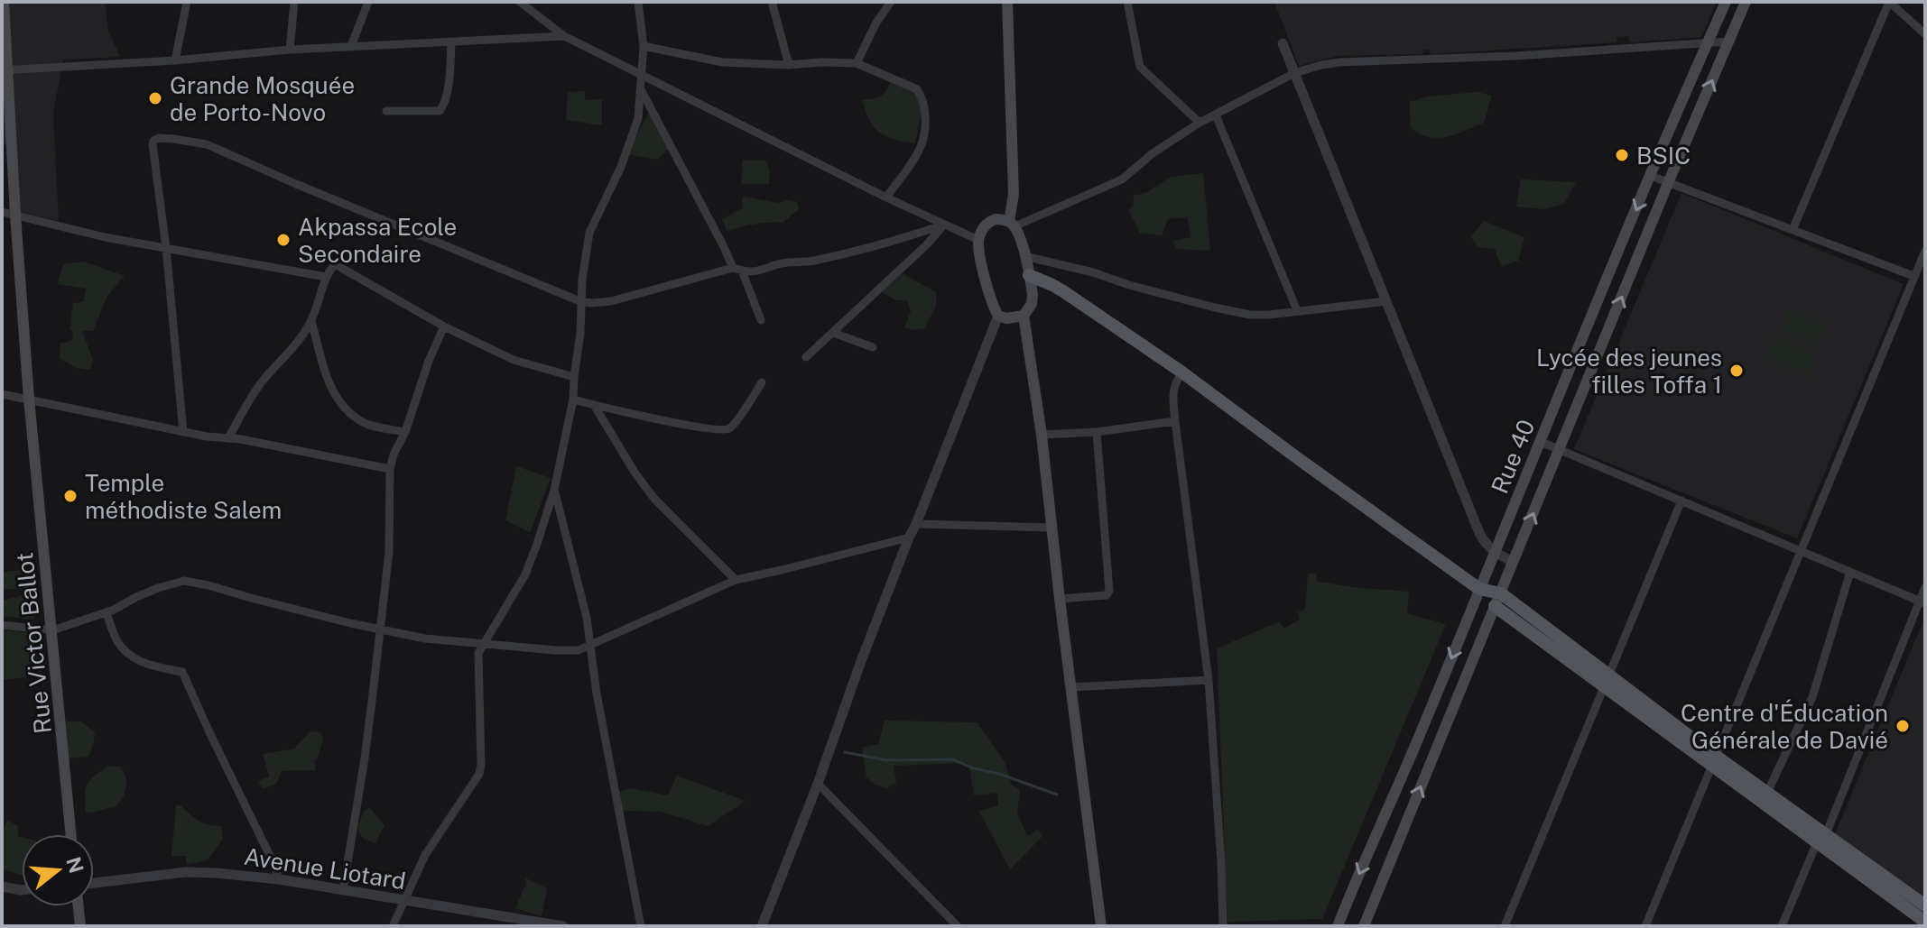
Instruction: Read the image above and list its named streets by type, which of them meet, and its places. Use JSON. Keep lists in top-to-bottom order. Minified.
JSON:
{"streets":{"main road":["Rue 40","Rue Victor Ballot"],"street":["Avenue Liotard"]},"places":["Grande Mosquée de Porto-Novo","BSIC","Akpassa Ecole Secondaire","Lycée des jeunes filles Toffa 1","Temple méthodiste Salem","Centre d'Éducation Générale de Davié"],"north":"right"}
